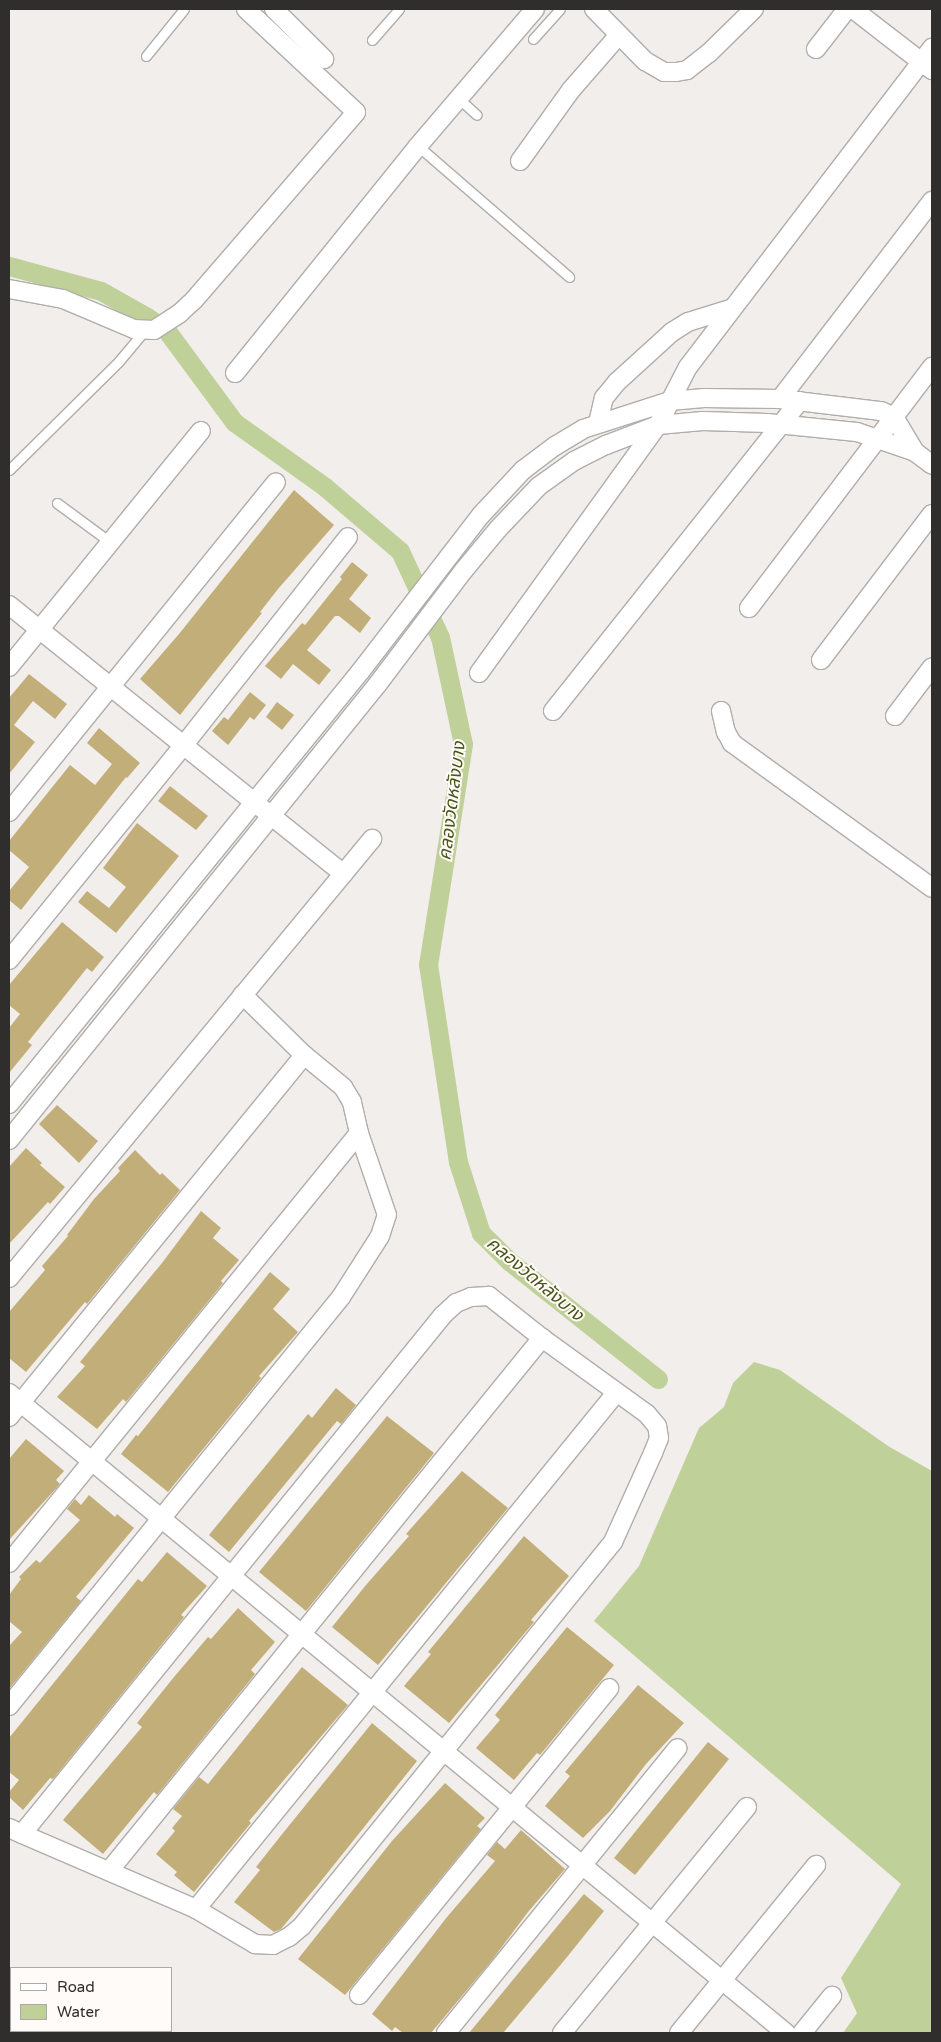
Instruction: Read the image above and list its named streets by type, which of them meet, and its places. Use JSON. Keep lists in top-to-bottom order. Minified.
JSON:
{"water":["คลองวัดหลังบาง"],"legend":["Road","Water"]}
